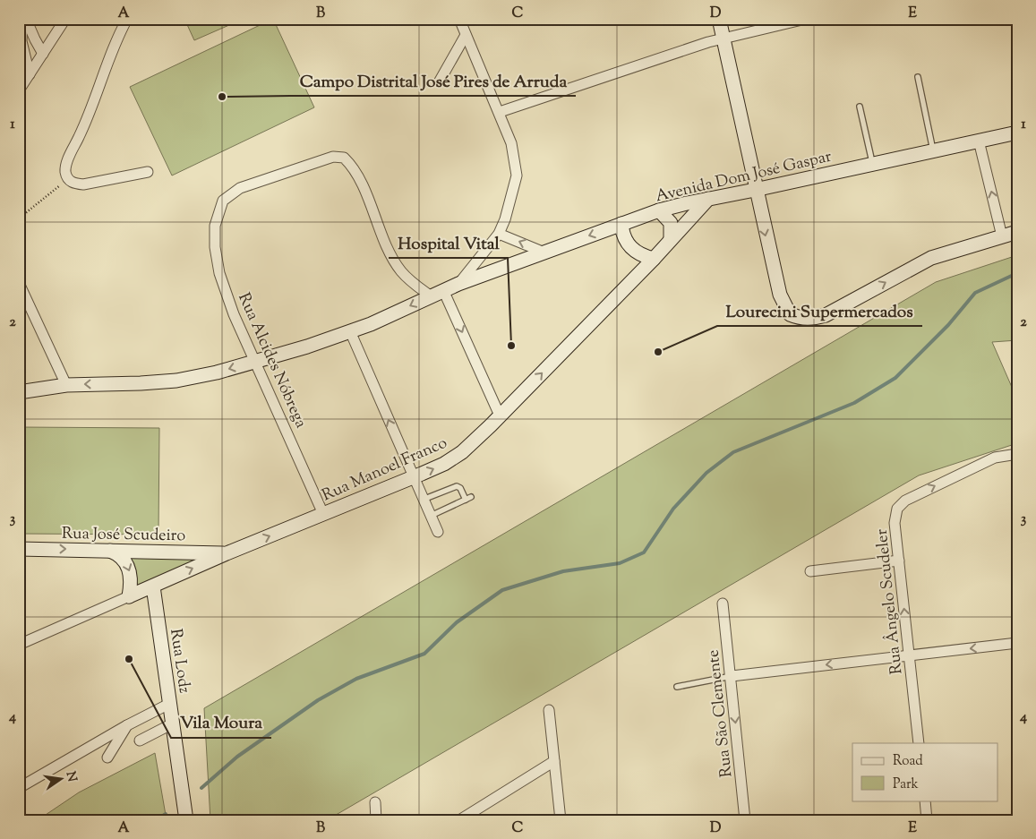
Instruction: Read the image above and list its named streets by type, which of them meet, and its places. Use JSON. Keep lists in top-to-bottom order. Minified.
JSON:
{"streets":{"street":["Avenida Dom José Gaspar","Rua Alcides Nóbrega","Rua Manoel Franco","Rua José Scudeiro","Rua Ângelo Scudeler","Rua Lodz","Rua São Clemente"]},"crossings":[["Avenida Dom José Gaspar","Rua Alcides Nóbrega"],["Avenida Dom José Gaspar","Rua Manoel Franco"],["Rua Alcides Nóbrega","Rua Manoel Franco"],["Rua Manoel Franco","Rua José Scudeiro"],["Rua Manoel Franco","Rua Lodz"]],"one_way":["Rua Manoel Franco","Rua José Scudeiro","Rua Ângelo Scudeler","Rua São Clemente"],"places":["Campo Distrital José Pires de Arruda","Hospital Vital","Lourecini Supermercados","Vila Moura"],"legend":["Road","Park"],"north":"right","grid":{"columns":["A","B","C","D","E"],"rows":["1","2","3","4"]}}
